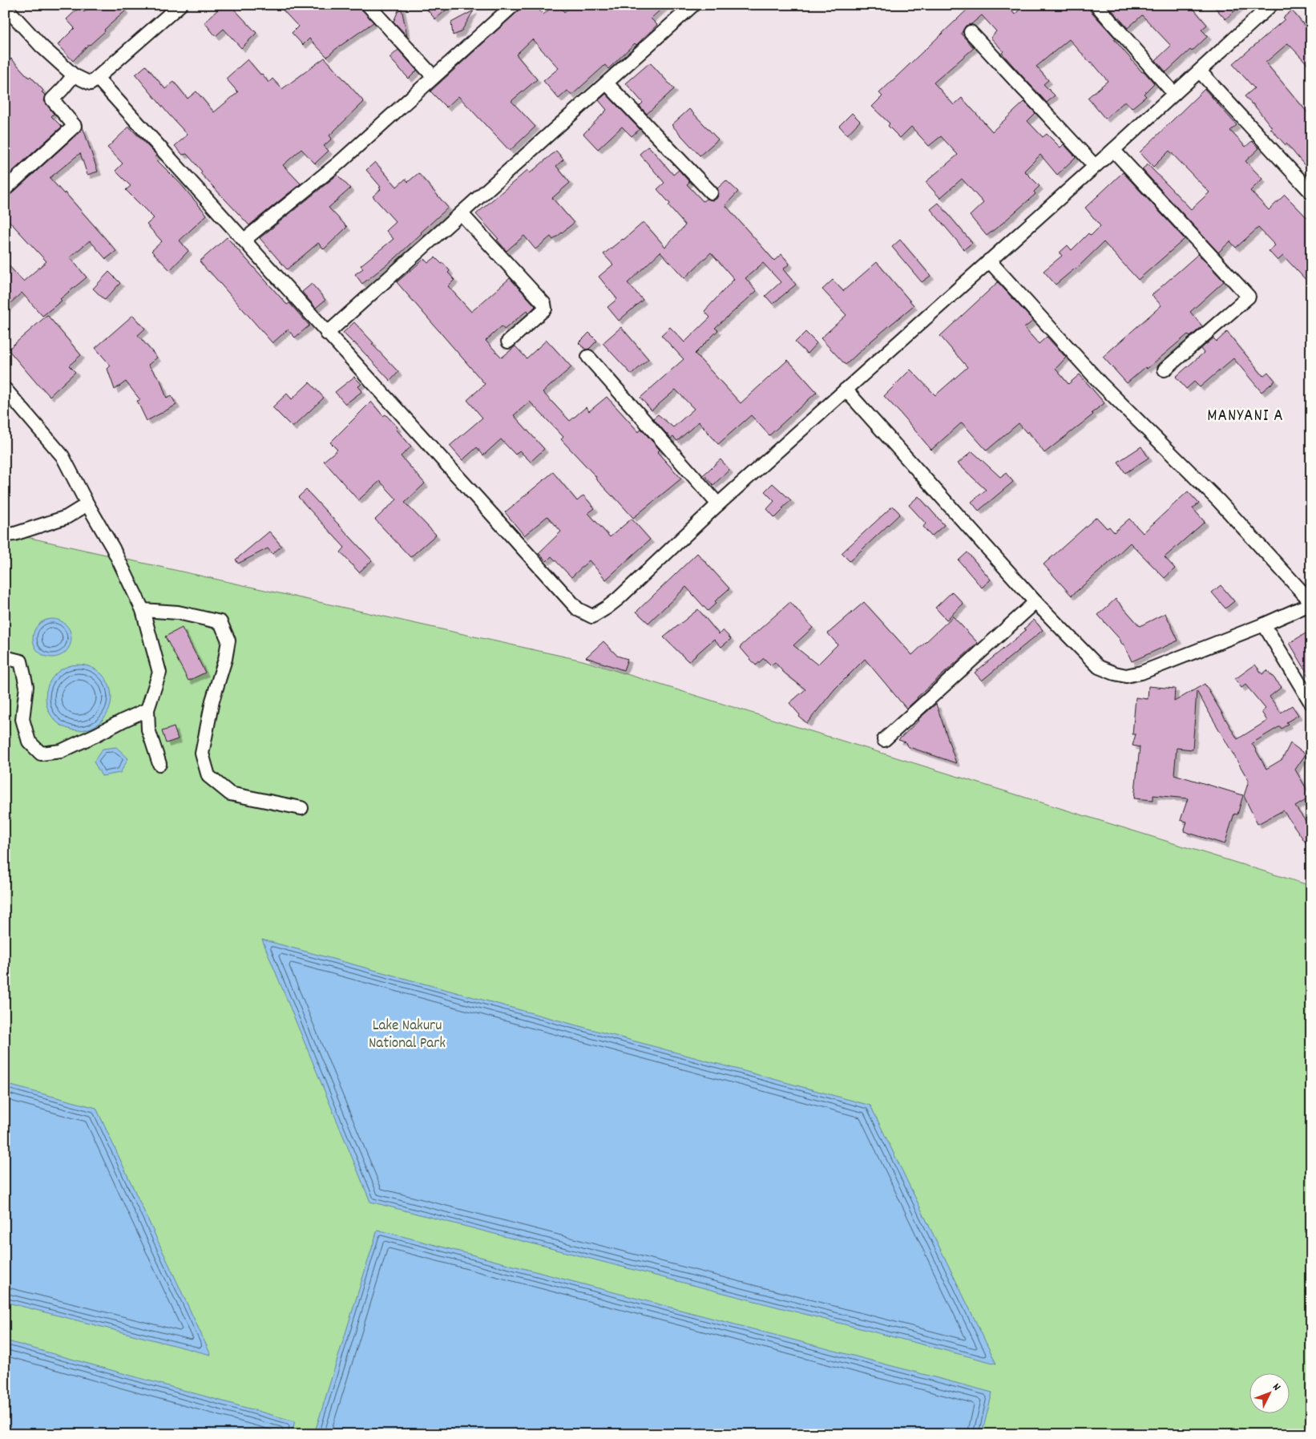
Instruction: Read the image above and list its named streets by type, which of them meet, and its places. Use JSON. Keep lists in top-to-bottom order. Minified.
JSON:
{"districts":["MANYANI A"],"parks":["Lake Nakuru National Park"],"north":"top right"}
